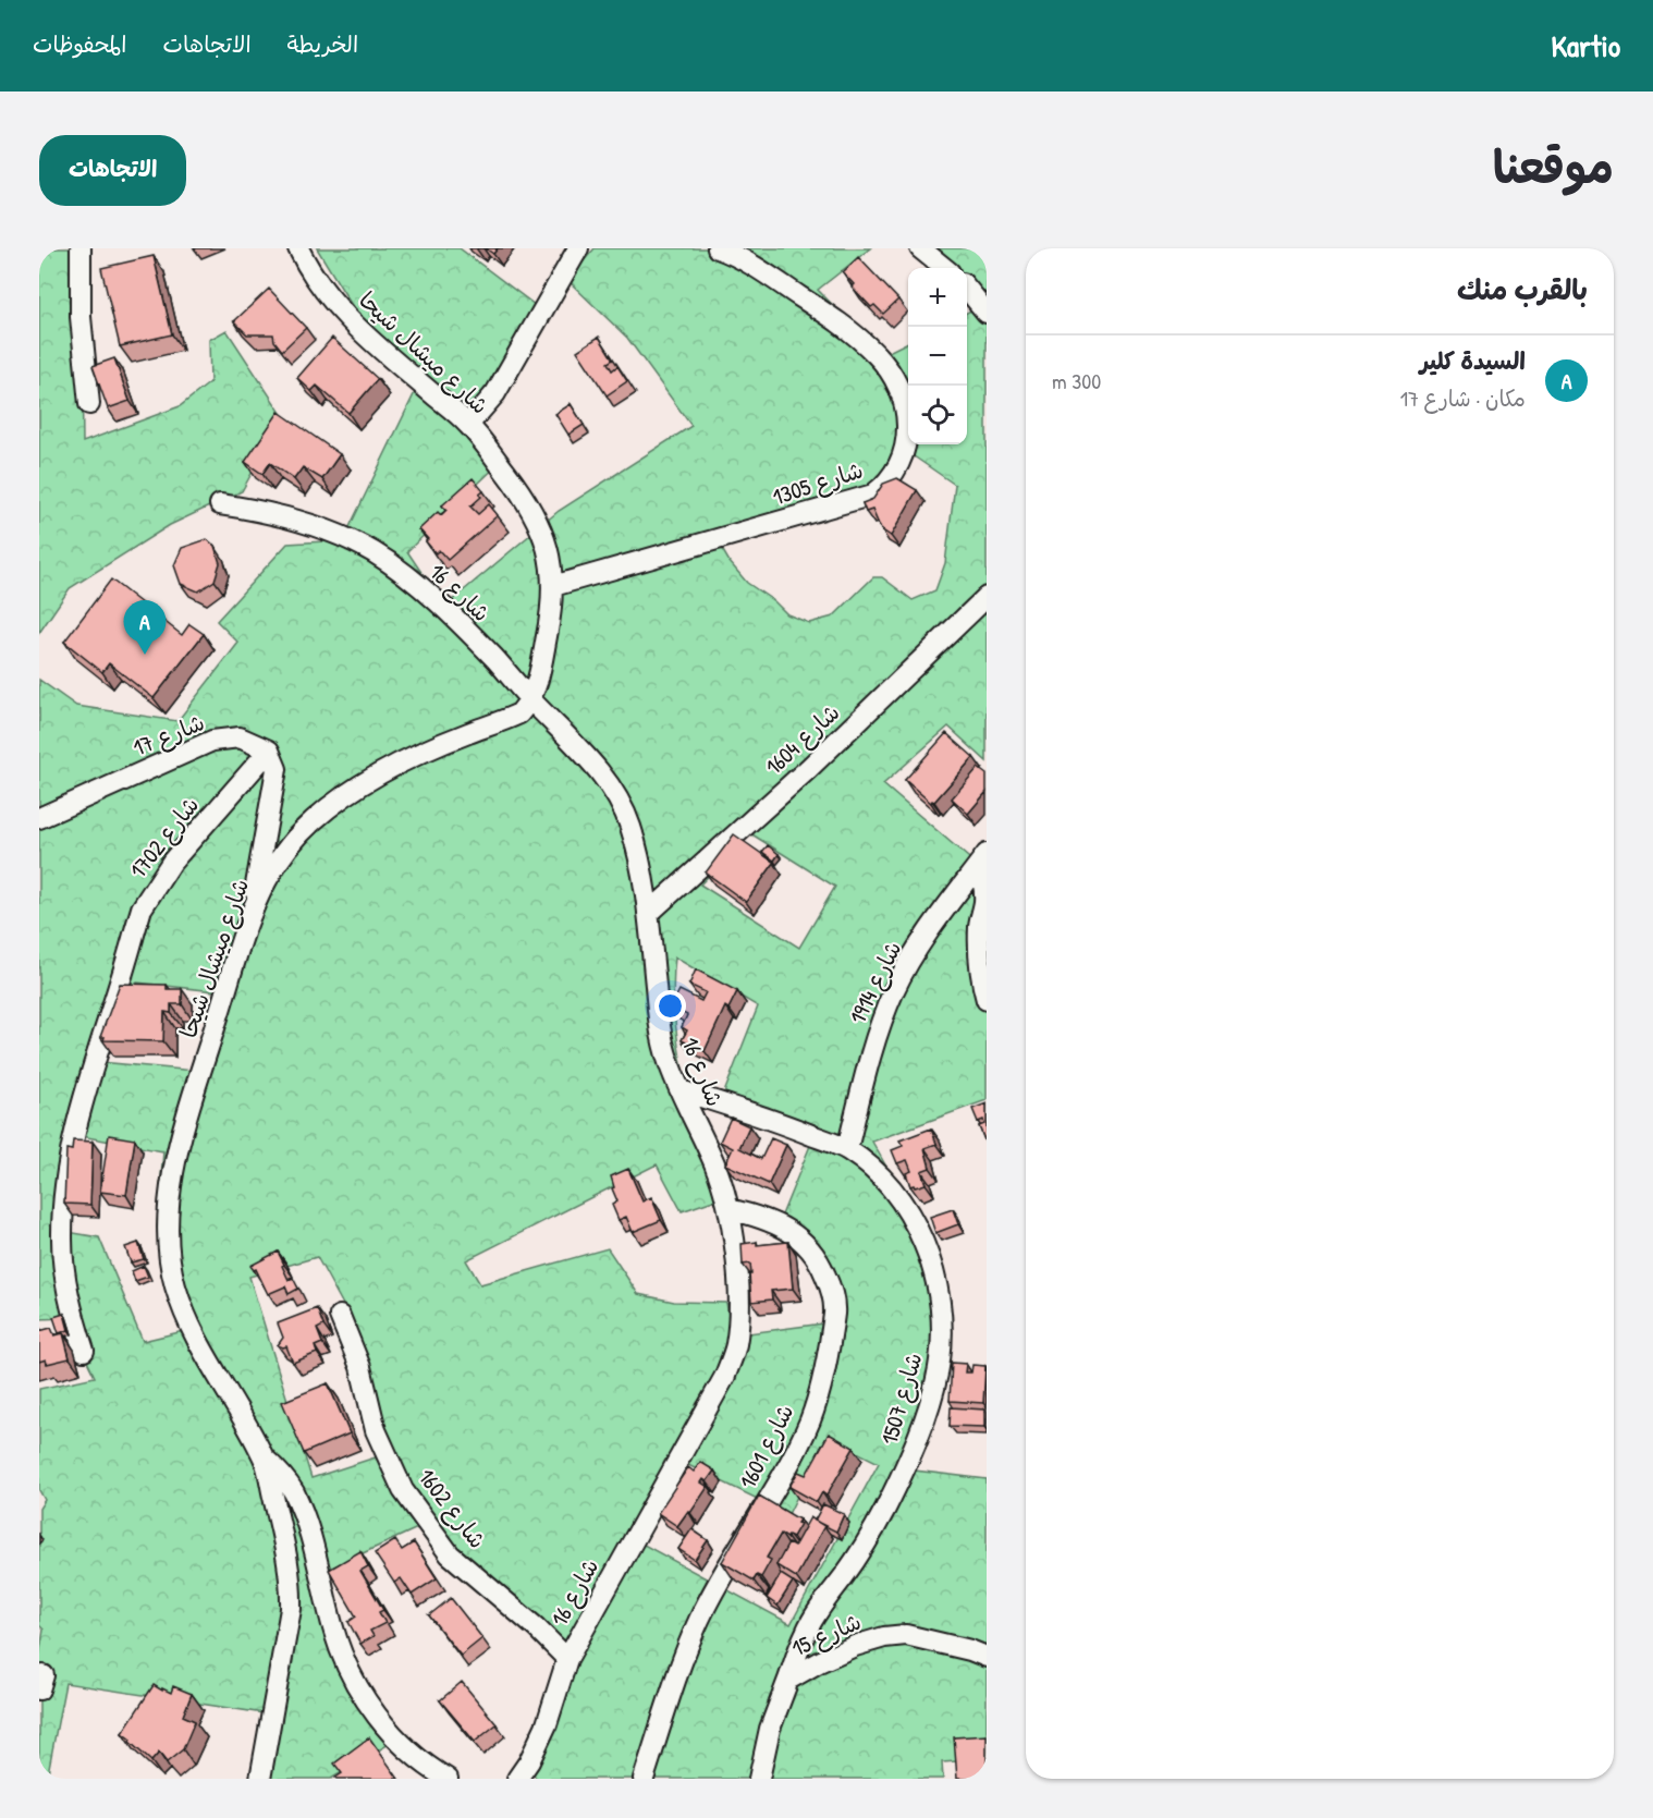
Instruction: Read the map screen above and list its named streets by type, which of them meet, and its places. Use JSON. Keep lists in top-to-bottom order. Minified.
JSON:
{"streets":{"street":["شارع ميشال شيحا","شارع 1305","شارع 16","شارع 17","شارع 1604","شارع 1702","شارع 1914","شارع 1507","شارع 1601","شارع 1602","شارع 15"]},"crossings":[["شارع ميشال شيحا","شارع 1305"],["شارع ميشال شيحا","شارع 16"],["شارع 16","شارع 1604"],["شارع 16","شارع 1507"],["شارع 16","شارع 1601"],["شارع 16","شارع 1602"],["شارع 17","شارع 1702"],["شارع 1914","شارع 1507"],["شارع 1507","شارع 15"]],"page":{"header":"Kartio","nav":["الخريطة","الاتجاهات","المحفوظات"],"title":"موقعنا","buttons":"الاتجاهات","heading":"بالقرب منك","map_buttons":["+","−"],"list":[{"mark":"A","name":"السيدة كلير","note":"مكان · شارع 17","value":"300 m"}],"pins":"A"}}
